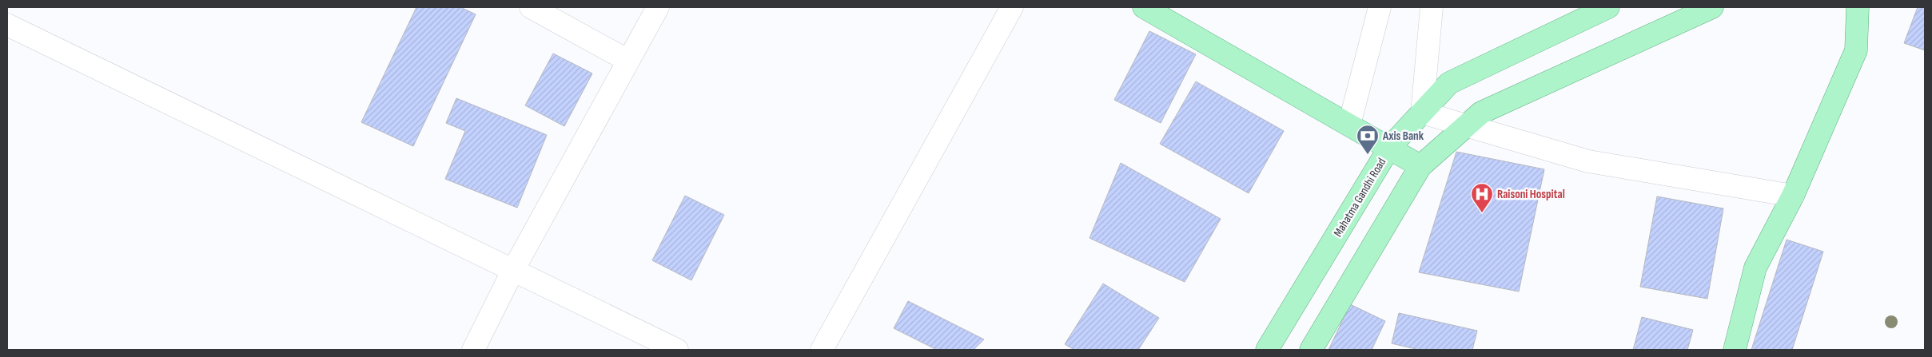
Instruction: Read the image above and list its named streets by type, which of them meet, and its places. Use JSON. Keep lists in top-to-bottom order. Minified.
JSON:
{"streets":{"main road":["Mahatma Gandhi Road"]},"places":{"bank":["Axis Bank"],"hospital":["Raisoni Hospital"]}}
